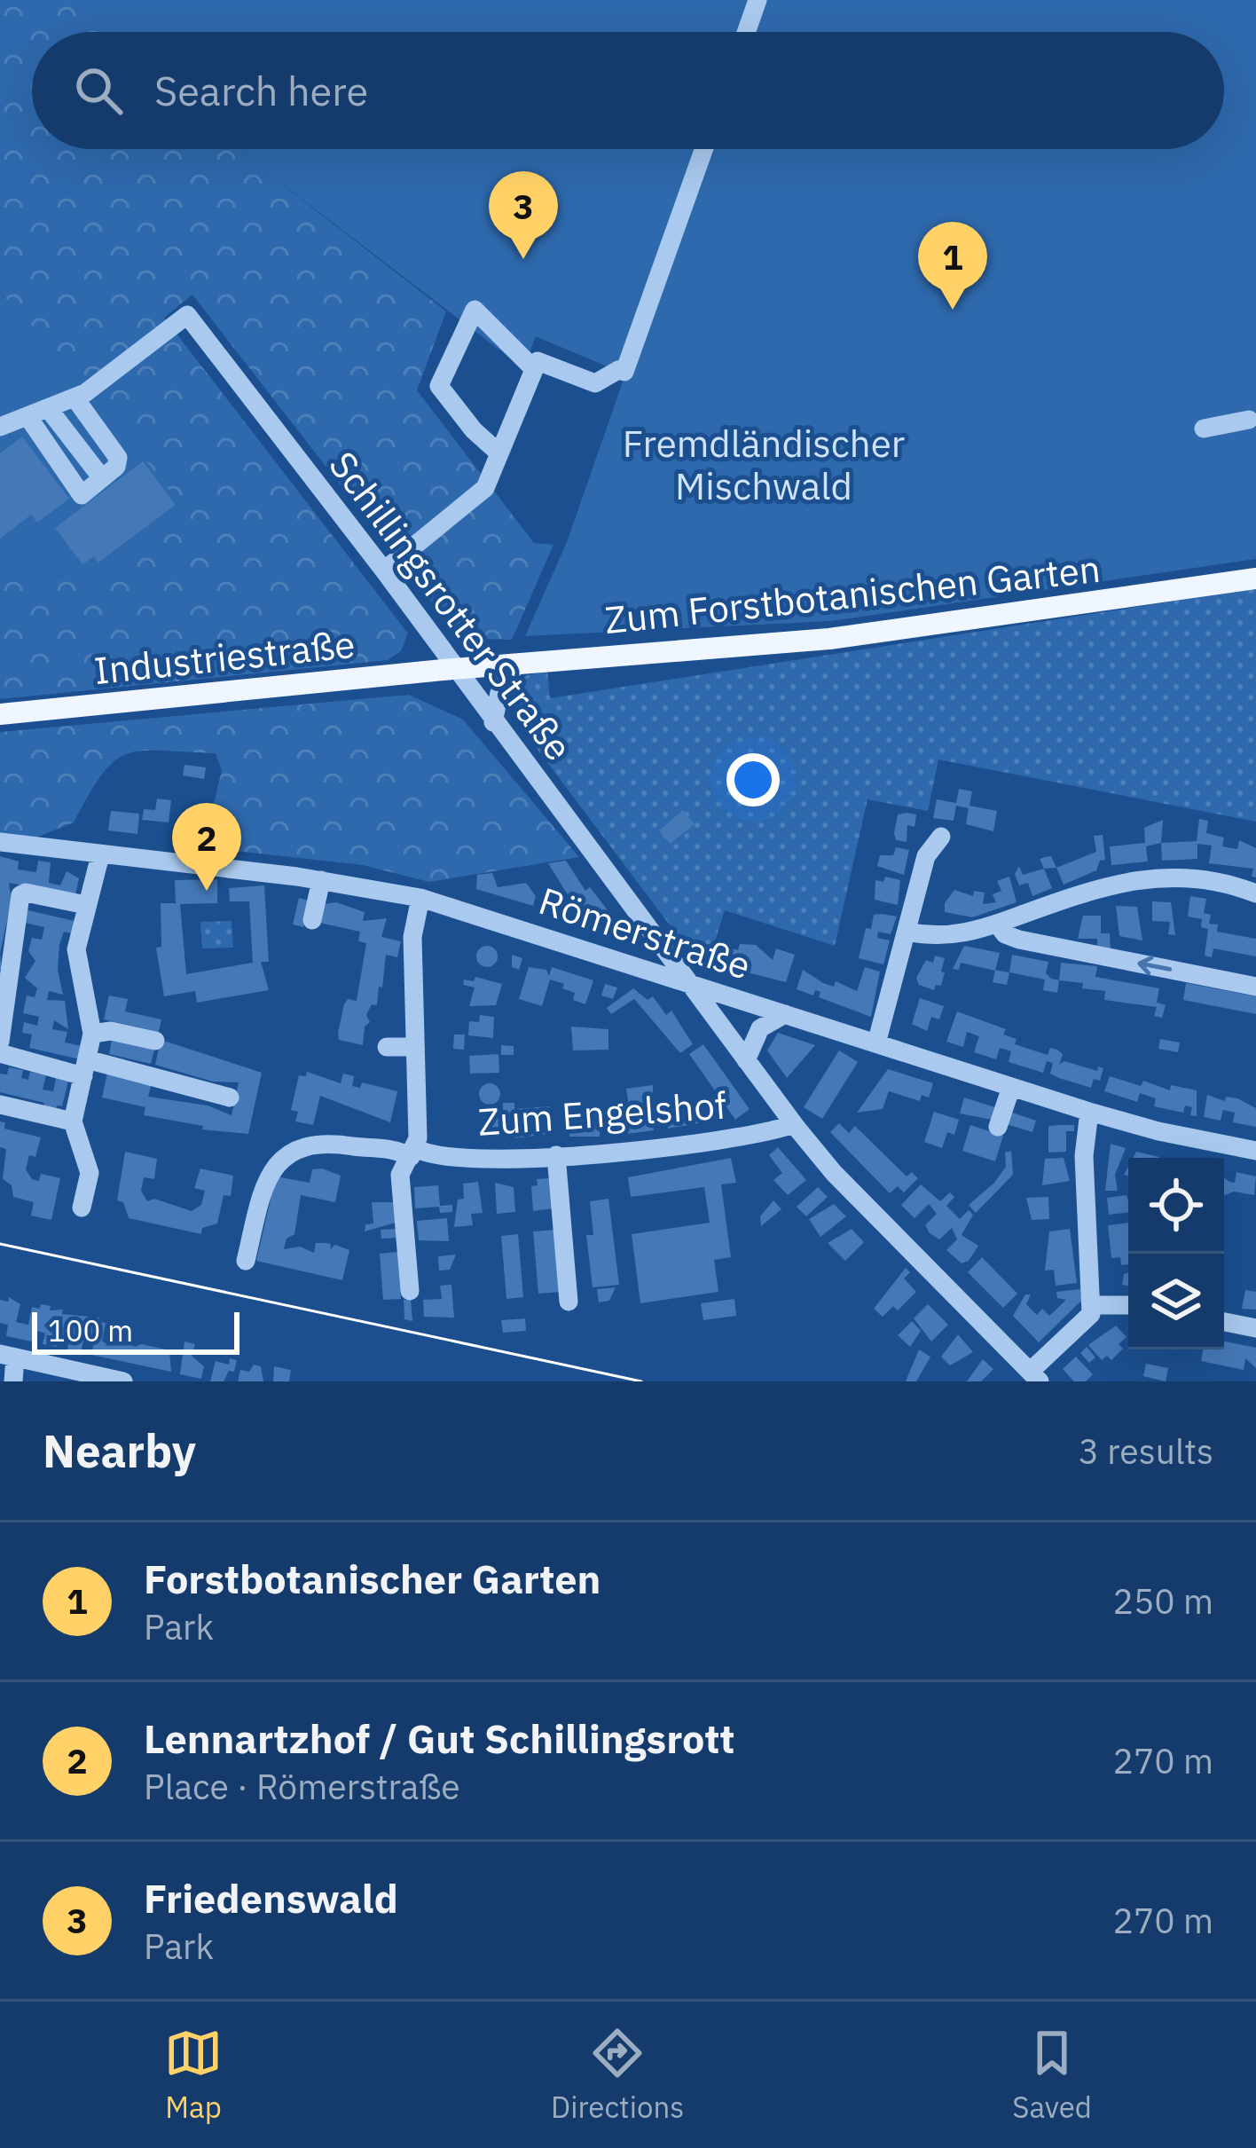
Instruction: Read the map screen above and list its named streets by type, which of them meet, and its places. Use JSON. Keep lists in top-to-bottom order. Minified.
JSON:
{"streets":{"main road":["Zum Forstbotanischen Garten","Industriestraße"],"street":["Schillingsrotter Straße","Römerstraße","Zum Engelshof"]},"crossings":[["Zum Forstbotanischen Garten","Schillingsrotter Straße"],["Zum Forstbotanischen Garten","Industriestraße"],["Schillingsrotter Straße","Industriestraße"],["Schillingsrotter Straße","Römerstraße"],["Schillingsrotter Straße","Zum Engelshof"]],"parks":["Fremdländischer Mischwald"],"scale_bar":"100 m","page":{"search":"Search here","pins":["3","1","2"],"scale":"100 m","heading":["Nearby","3 results"],"list":[{"mark":"1","name":"Forstbotanischer Garten","note":"Park","value":"250 m"},{"mark":"2","name":"Lennartzhof / Gut Schillingsrott","note":"Place · Römerstraße","value":"270 m"},{"mark":"3","name":"Friedenswald","note":"Park","value":"270 m"}],"nav":["Map","Directions","Saved"]}}
